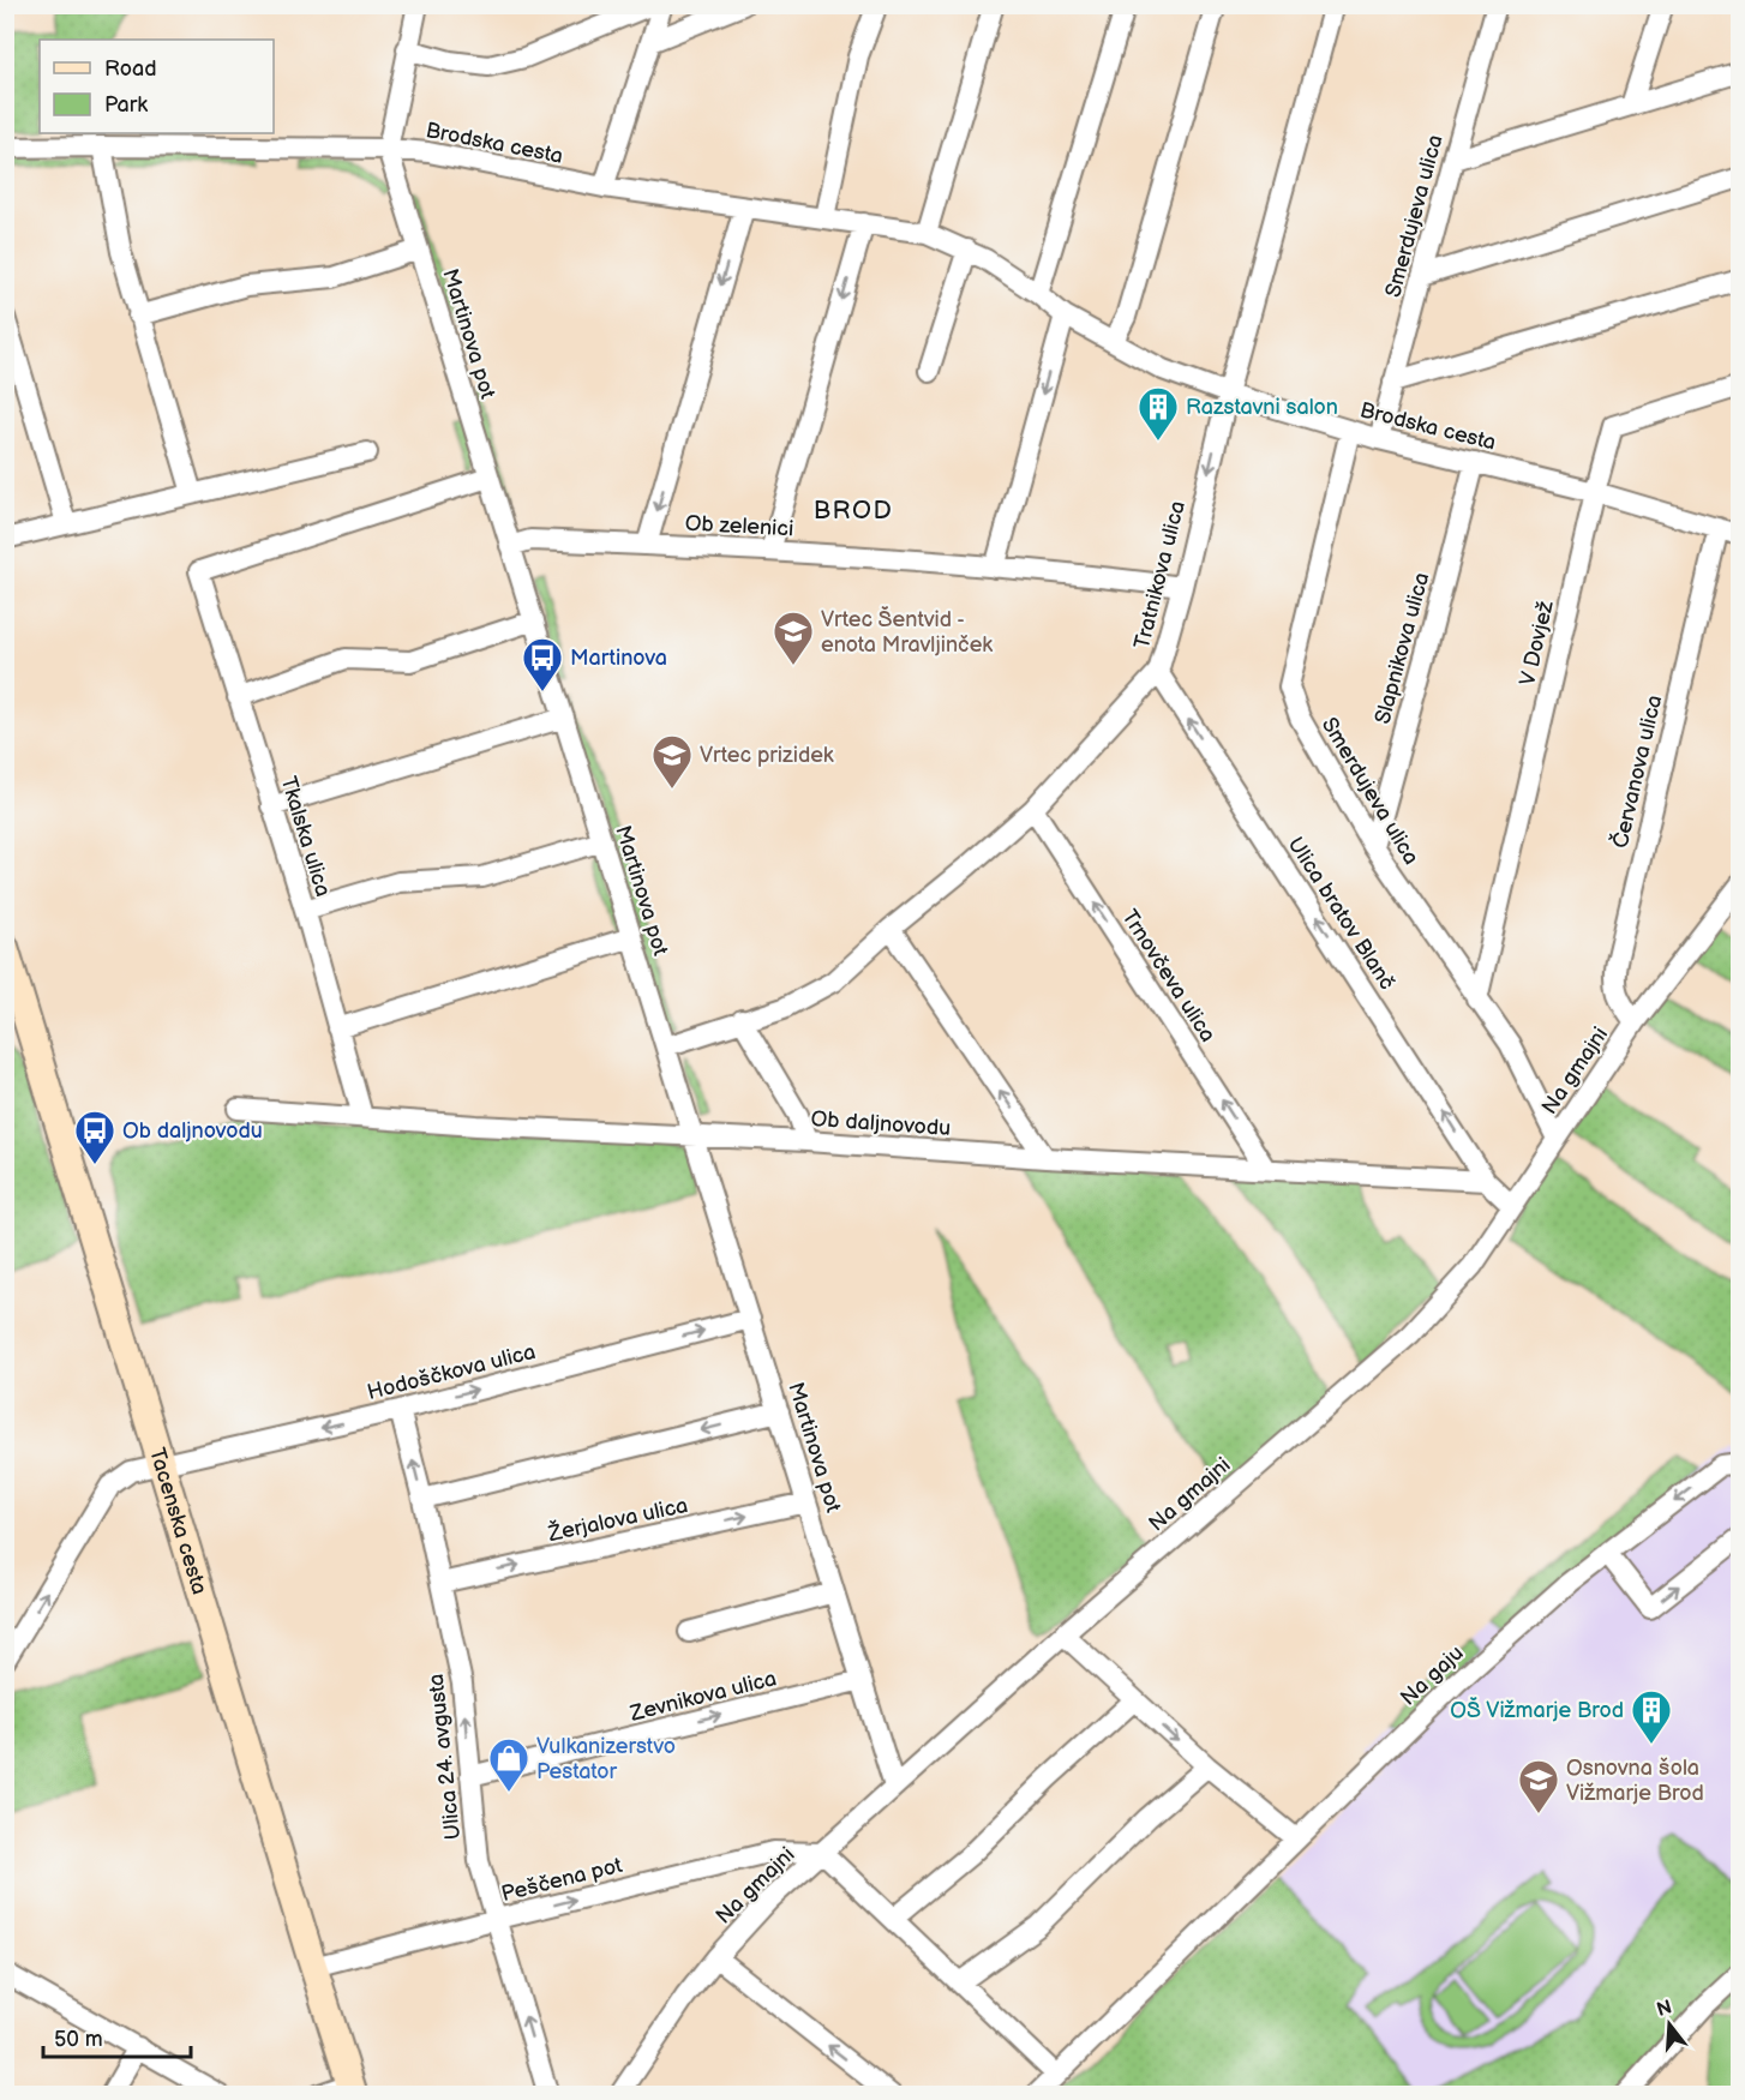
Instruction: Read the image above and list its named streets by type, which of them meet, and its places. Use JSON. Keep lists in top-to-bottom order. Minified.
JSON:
{"streets":{"main road":["Tacenska cesta"],"street":["Brodska cesta","Smerdujeva ulica","Martinova pot","Ob zelenici","Tratnikova ulica","V Dovjež","Slapnikova ulica","Červanova ulica","Tkalska ulica","Ulica bratov Blanč","Trnovčeva ulica","Na gmajni","Ob daljnovodu","Hodoščkova ulica","Žerjalova ulica","Na gaju","Zevnikova ulica","Ulica 24. avgusta","Peščena pot"]},"crossings":[["Brodska cesta","Smerdujeva ulica"],["Brodska cesta","Martinova pot"],["Brodska cesta","Tratnikova ulica"],["Brodska cesta","V Dovjež"],["Brodska cesta","Slapnikova ulica"],["Brodska cesta","Červanova ulica"],["Smerdujeva ulica","V Dovjež"],["Smerdujeva ulica","Slapnikova ulica"],["Smerdujeva ulica","Na gmajni"],["Martinova pot","Ob zelenici"],["Martinova pot","Tratnikova ulica"],["Martinova pot","Tkalska ulica"],["Martinova pot","Na gmajni"],["Martinova pot","Ob daljnovodu"],["Martinova pot","Hodoščkova ulica"],["Martinova pot","Žerjalova ulica"],["Martinova pot","Zevnikova ulica"],["Ob zelenici","Tratnikova ulica"],["Tratnikova ulica","Ulica bratov Blanč"],["Tratnikova ulica","Trnovčeva ulica"],["Červanova ulica","Na gmajni"],["Tkalska ulica","Ob daljnovodu"],["Ulica bratov Blanč","Ob daljnovodu"],["Trnovčeva ulica","Ob daljnovodu"],["Na gmajni","Peščena pot"],["Hodoščkova ulica","Tacenska cesta"],["Hodoščkova ulica","Ulica 24. avgusta"],["Žerjalova ulica","Ulica 24. avgusta"],["Tacenska cesta","Peščena pot"],["Zevnikova ulica","Ulica 24. avgusta"],["Ulica 24. avgusta","Peščena pot"]],"one_way":["Ulica bratov Blanč","Trnovčeva ulica","Ulica 24. avgusta","Peščena pot"],"districts":["BROD"],"places":{"building":["Razstavni salon","OŠ Vižmarje Brod"],"school or university":["Vrtec Šentvid - enota Mravljinček","Vrtec prizidek","Osnovna šola Vižmarje Brod"],"bus stop":["Martinova","Ob daljnovodu"],"shop":["Vulkanizerstvo Pestator"]},"legend":["Road","Park"],"scale_bar":"50 m","north":"top"}
